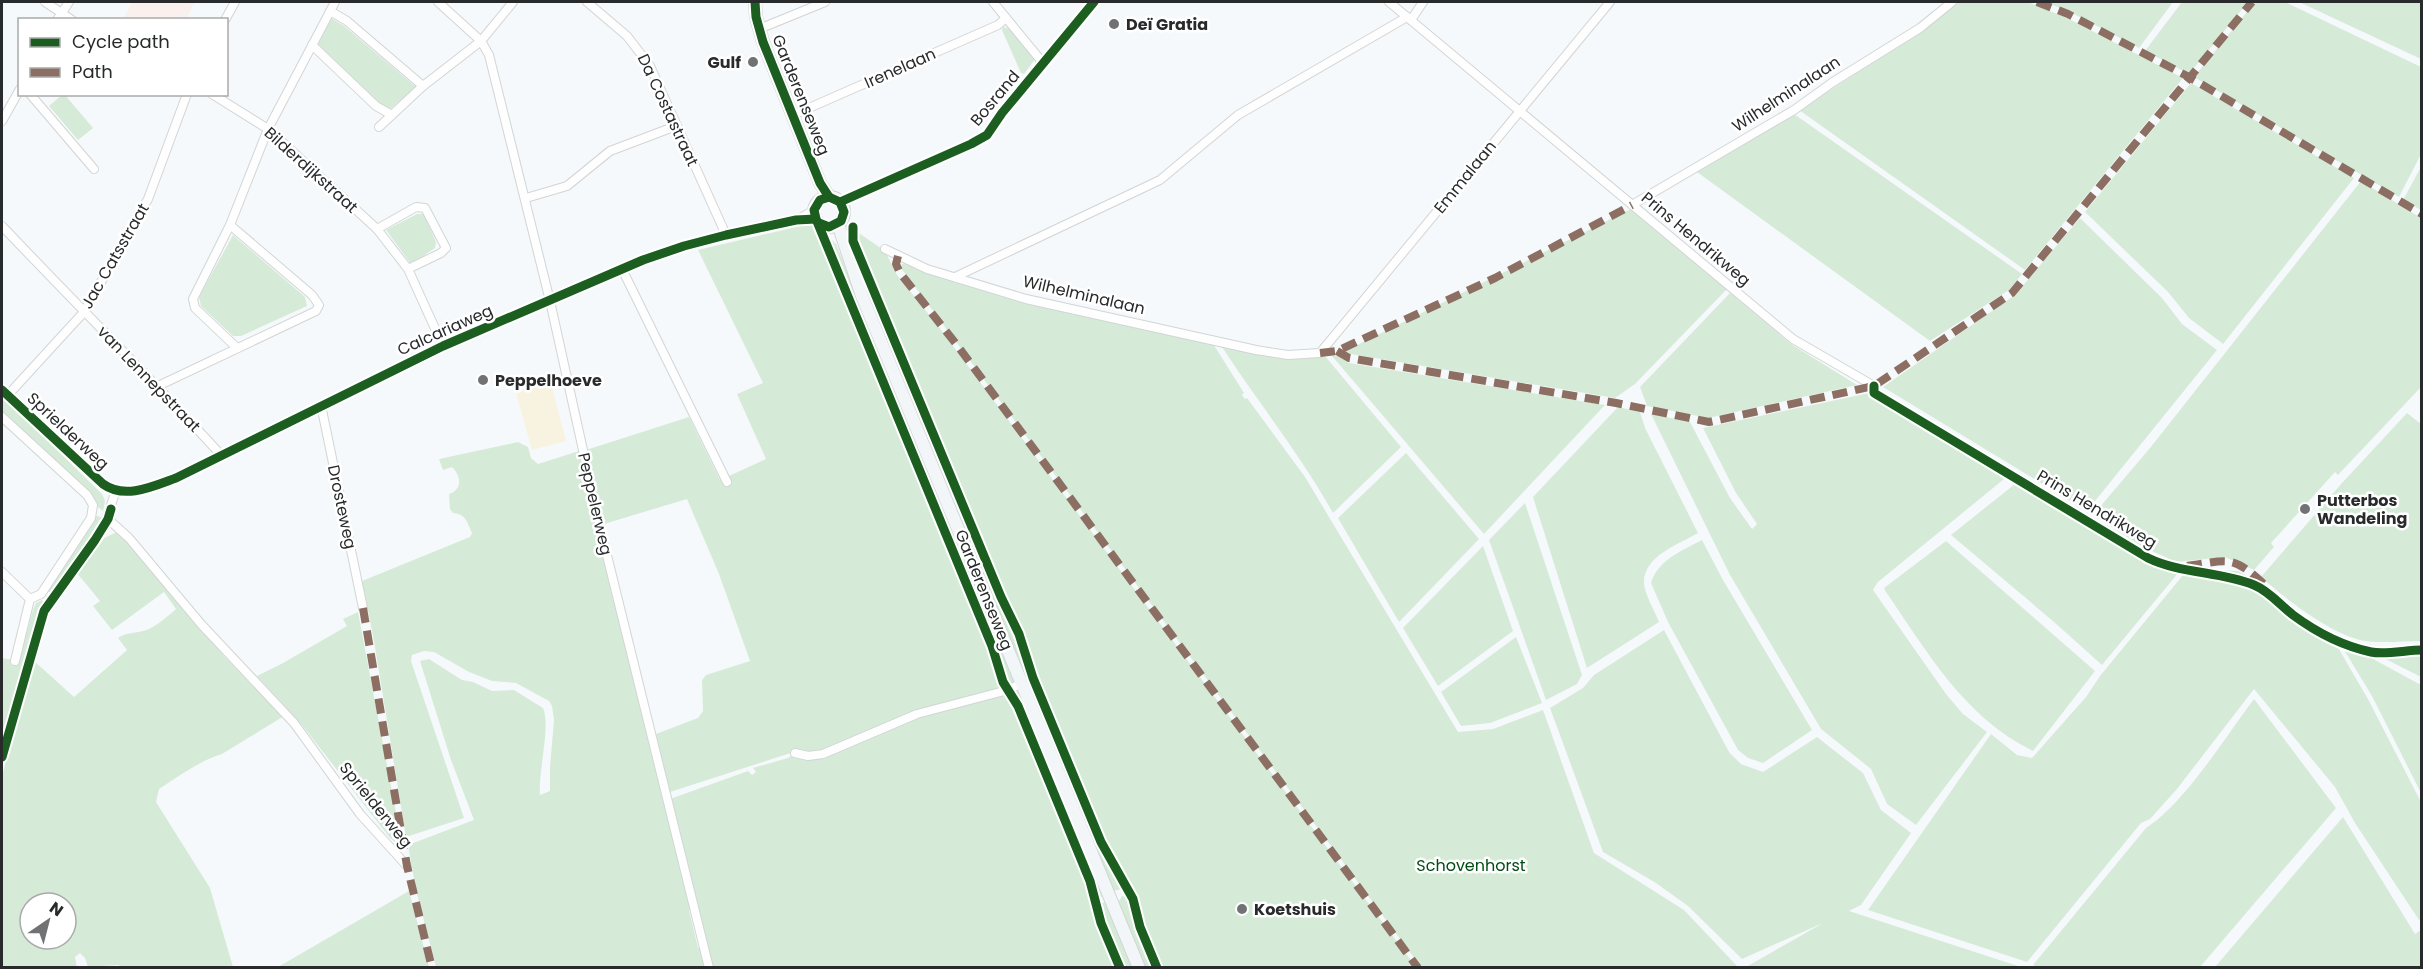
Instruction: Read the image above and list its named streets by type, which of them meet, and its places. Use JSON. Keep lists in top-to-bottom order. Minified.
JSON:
{"streets":{"main road":["Garderenseweg"],"street":["Irenelaan","Wilhelminalaan","Bosrand","Da Costastraat","Bilderdijkstraat","Emmalaan","Prins Hendrikweg","Jac Catsstraat","Calcariaweg","van Lennepstraat","Sprielderweg","Peppelerweg","Drosteweg"]},"crossings":[["Irenelaan","Garderenseweg"],["Wilhelminalaan","Emmalaan"],["Wilhelminalaan","Prins Hendrikweg"],["Garderenseweg","Bosrand"],["Da Costastraat","Calcariaweg"],["Bilderdijkstraat","Calcariaweg"],["Emmalaan","Prins Hendrikweg"],["Jac Catsstraat","van Lennepstraat"],["Jac Catsstraat","Sprielderweg"],["Calcariaweg","van Lennepstraat"],["Calcariaweg","Sprielderweg"],["Calcariaweg","Peppelerweg"],["Calcariaweg","Drosteweg"]],"parks":["Schovenhorst"],"places":["Deï Gratia","Gulf","Peppelhoeve","Putterbos Wandeling","Koetshuis"],"legend":["Cycle path","Path"],"north":"top right"}
